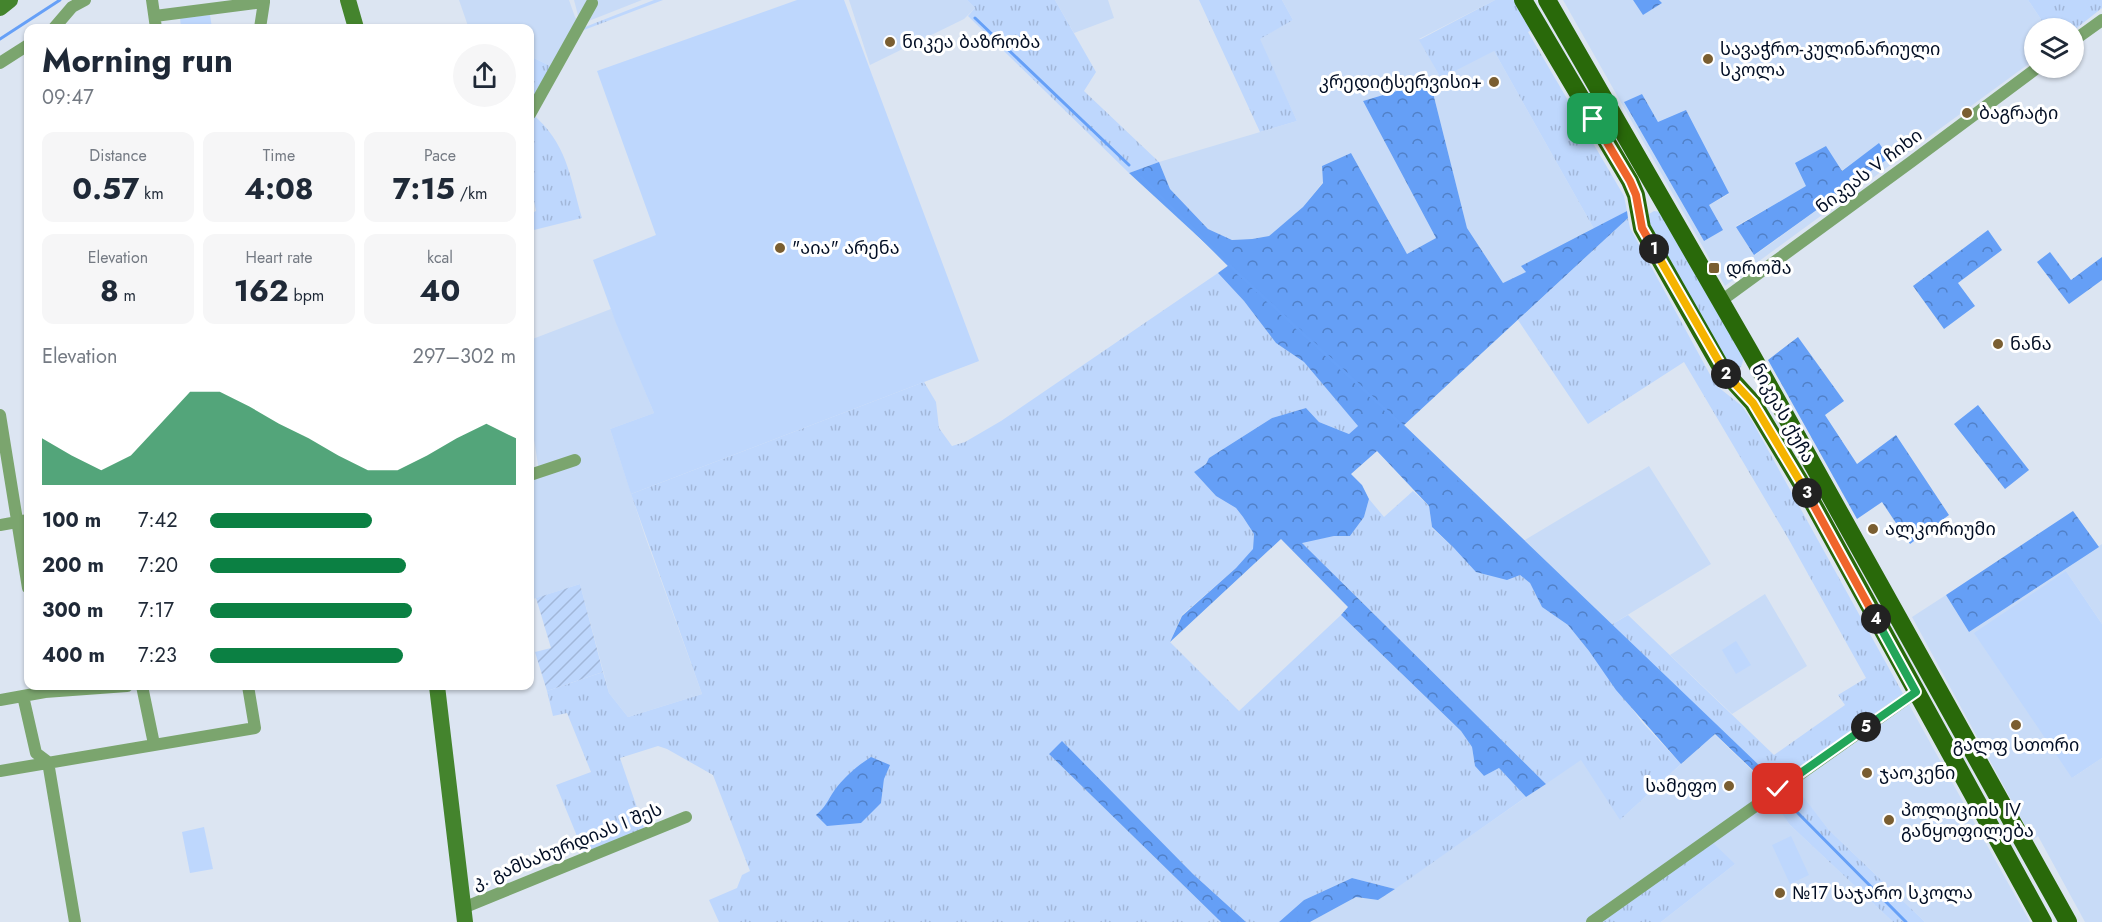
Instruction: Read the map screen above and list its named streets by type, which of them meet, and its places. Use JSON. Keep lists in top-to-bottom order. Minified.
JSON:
{"streets":{"main road":["ნიკეას ქუჩა"],"street":["ნიკეას V ჩიხი","კ. გამსახურდიას I შეს"]},"crossings":[["ნიკეას V ჩიხი","ნიკეას ქუჩა"]],"places":{"other":["ნიკეა ბაზრობა","სავაჭრო-კულინარიული სკოლა","კრედიტსერვისი+","ბაგრატი","\"აია\" არენა","ნანა","ალკორიუმი","გალფ სთორი","ჯაოკენი","სამეფო","პოლიციის IV განყოფილება","№17 საჯარო სკოლა"],"transit":["დროშა"]},"page":{"heading":["Morning run","09:47"],"stats":[["Distance","0.57 km"],["Time","4:08"],["Pace","7:15 /km"],["Elevation","8 m"],["Heart rate","162 bpm"],["kcal","40"]],"pins":["1","2","3","4","5"],"chart":["Elevation","297–302 m"],"list":[{"name":"100 m","note":"7:42"},{"name":"200 m","note":"7:20"},{"name":"300 m","note":"7:17"},{"name":"400 m","note":"7:23"}]}}
